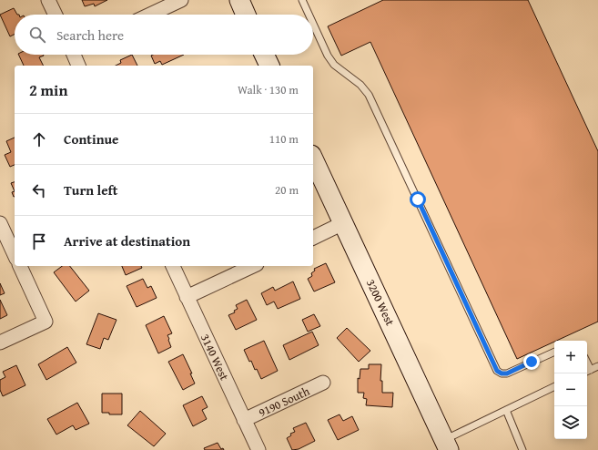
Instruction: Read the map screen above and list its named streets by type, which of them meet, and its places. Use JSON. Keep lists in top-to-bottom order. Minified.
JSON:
{"streets":{"street":["3200 West","3140 West","9190 South"]},"crossings":[["3140 West","9190 South"]],"page":{"search":"Search here","heading":["2 min","Walk · 130 m"],"list":[["Continue","110 m"],["Turn left","20 m"],"Arrive at destination"],"map_buttons":["+","−"]}}
